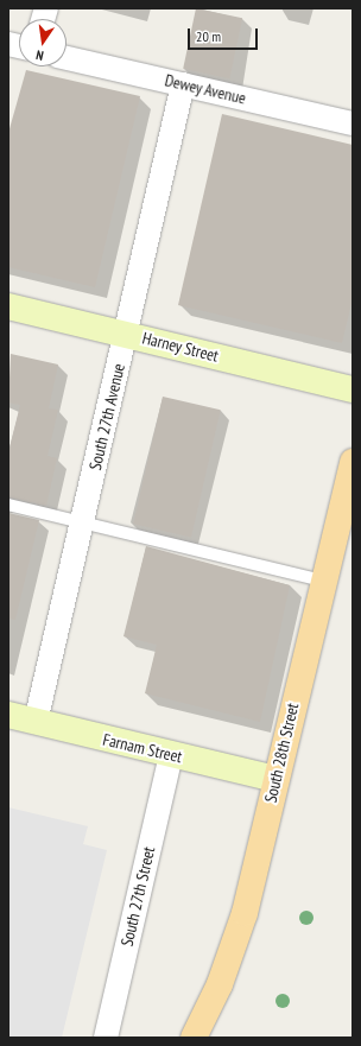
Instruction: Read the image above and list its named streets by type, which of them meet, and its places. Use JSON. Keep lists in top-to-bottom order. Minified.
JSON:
{"streets":{"main road":["Harney Street","Farnam Street","South 28th Street"],"street":["Dewey Avenue","South 27th Avenue","South 27th Street"]},"crossings":[["Dewey Avenue","South 27th Avenue"],["Harney Street","South 27th Avenue"],["South 27th Avenue","Farnam Street"],["Farnam Street","South 28th Street"],["Farnam Street","South 27th Street"]],"scale_bar":"20 m","north":"bottom"}
